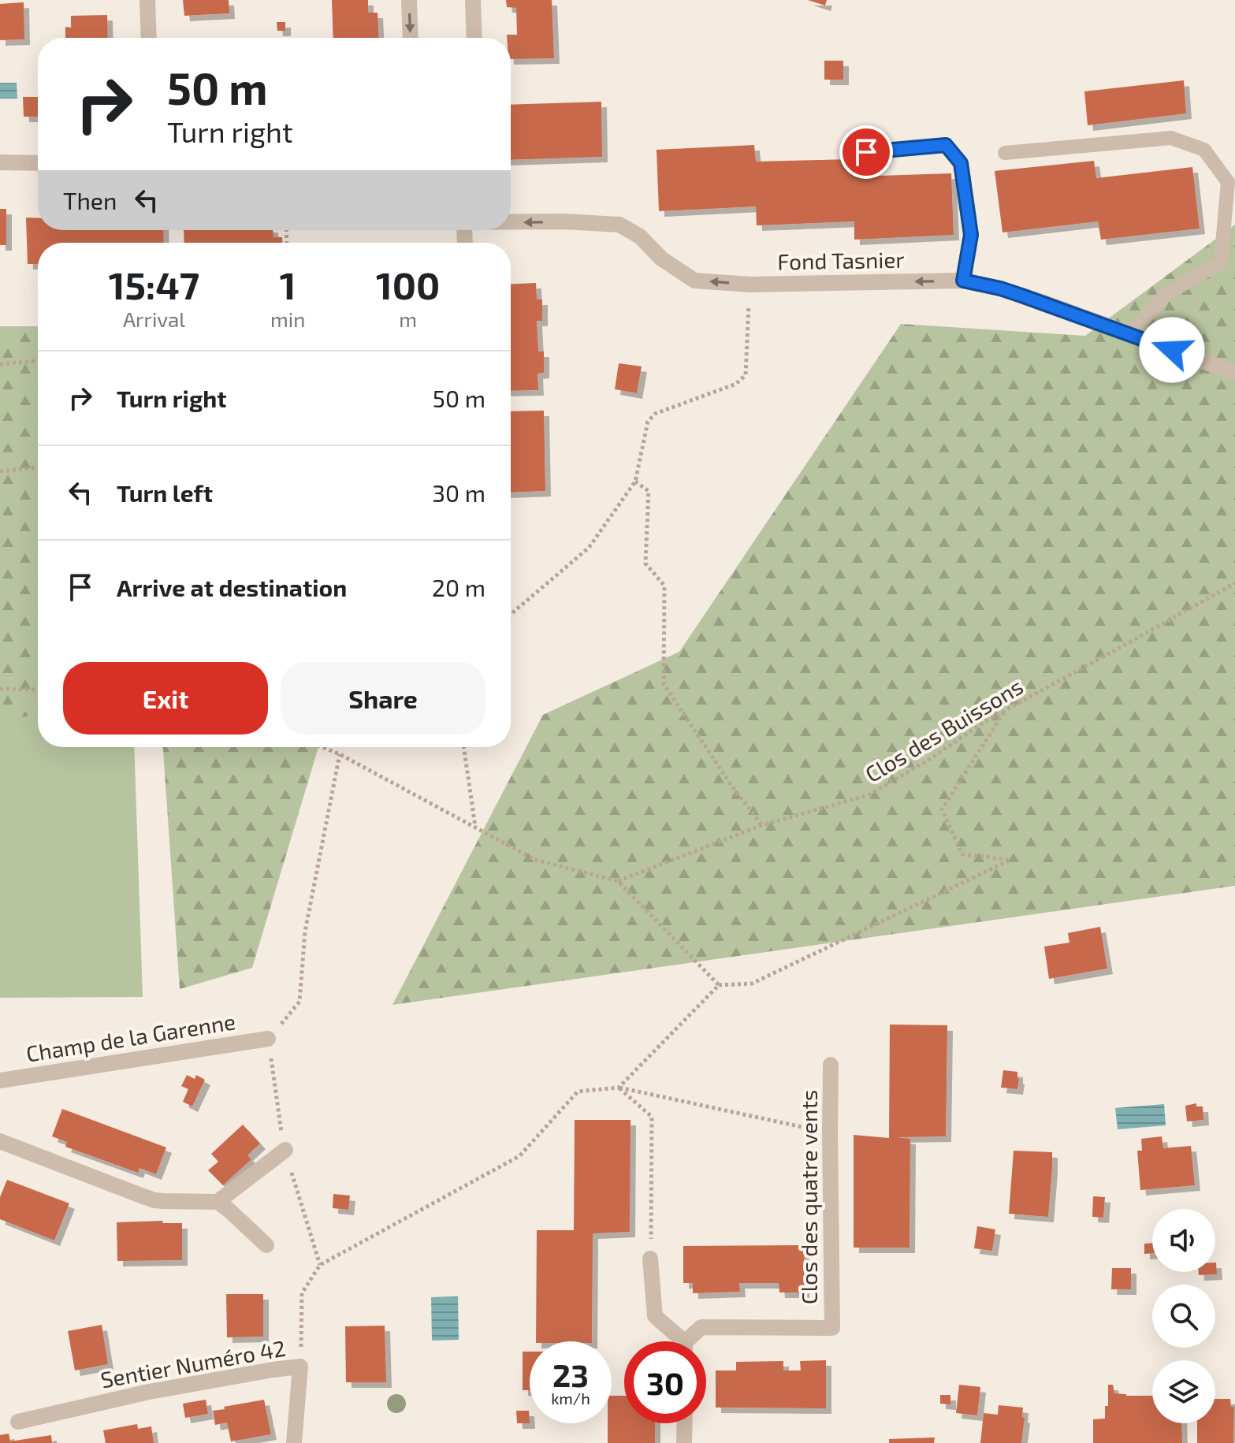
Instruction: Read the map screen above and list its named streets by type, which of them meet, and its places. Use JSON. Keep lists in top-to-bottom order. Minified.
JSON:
{"streets":{"street":["Fond Tasnier","Champ de la Garenne","Clos des quatre vents","Sentier Numéro 42"],"path":["Clos des Buissons"]},"one_way":["Fond Tasnier"],"page":{"turn":["50 m","Turn right"],"then":"Then","eta":["15:47","Arrival","1","min","100","m"],"list":[{"name":"Turn right","value":"50 m"},{"name":"Turn left","value":"30 m"},{"name":"Arrive at destination","value":"20 m"}],"buttons":["Exit","Share"],"speed":"23 km/h","limit":"30"}}
